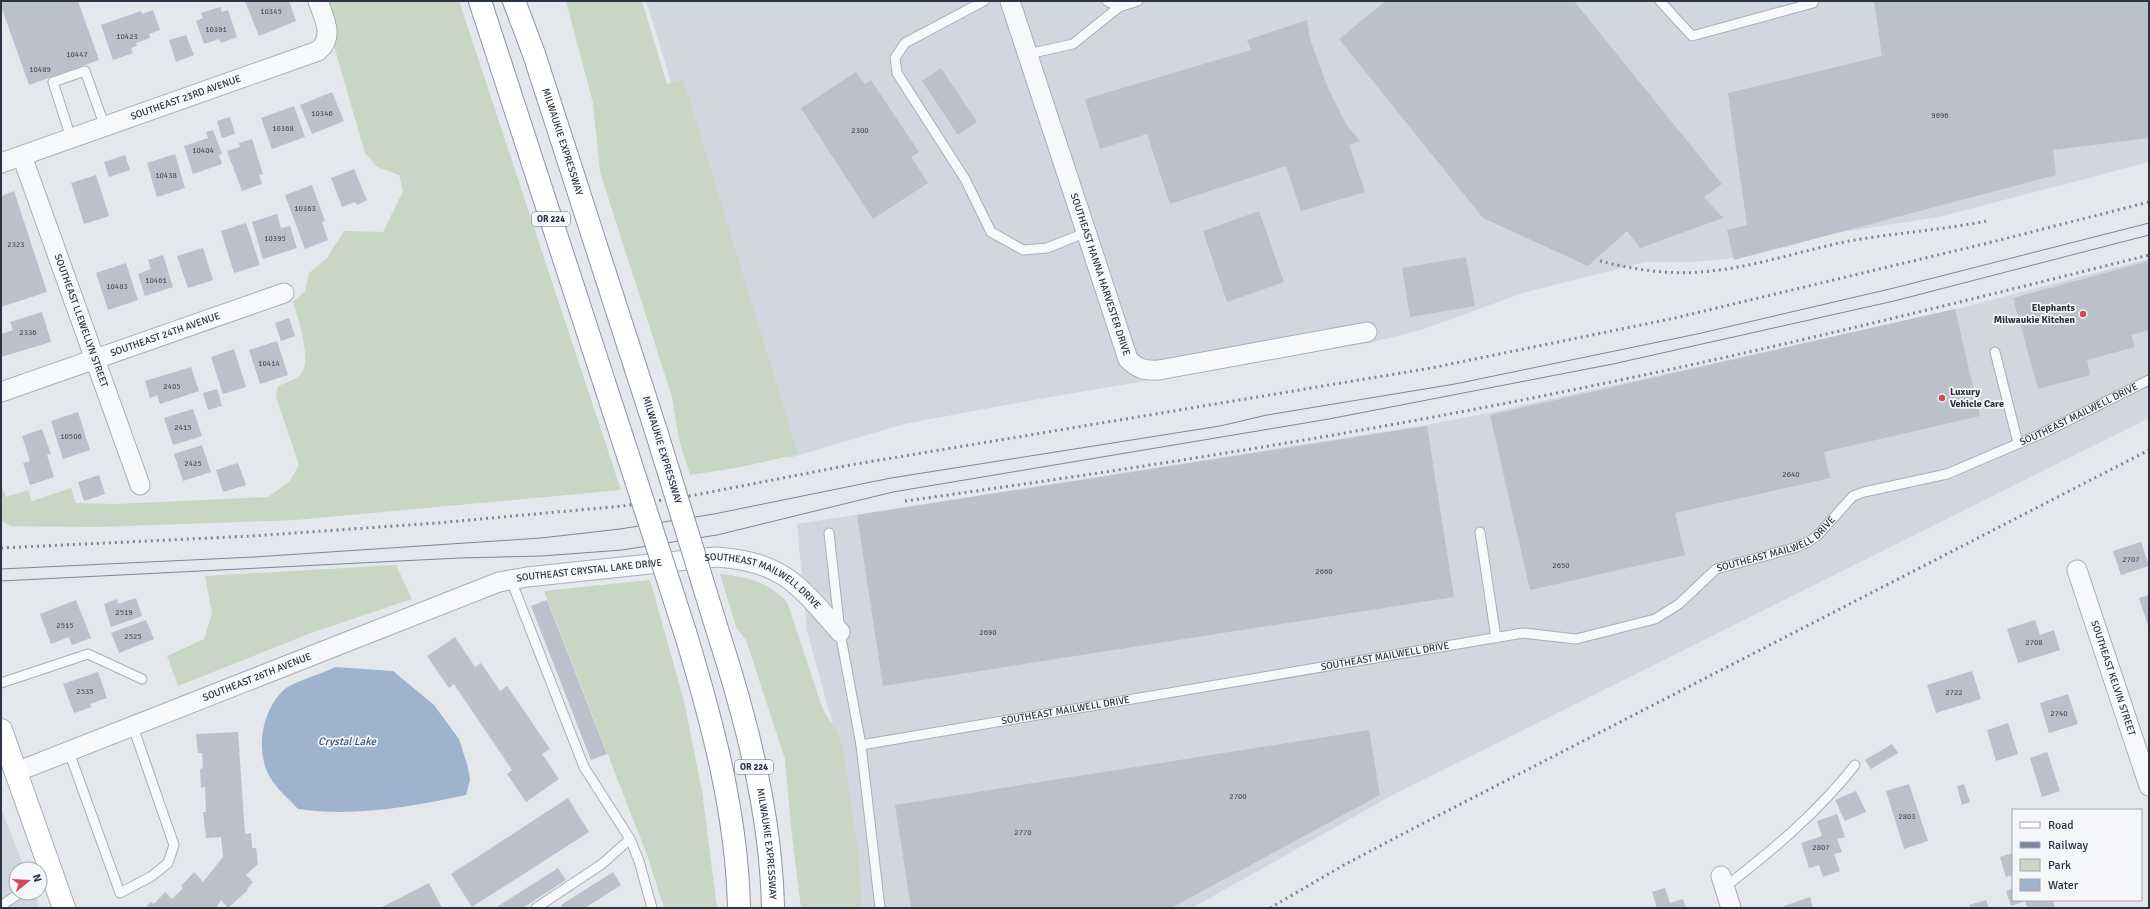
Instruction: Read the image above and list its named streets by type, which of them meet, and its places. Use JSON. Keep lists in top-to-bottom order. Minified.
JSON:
{"streets":{"main road":["MILWAUKIE EXPRESSWAY","OR 224"],"street":["SOUTHEAST 23RD AVENUE","SOUTHEAST HANNA HARVESTER DRIVE","SOUTHEAST LLEWELLYN STREET","SOUTHEAST 24TH AVENUE","SOUTHEAST MAILWELL DRIVE","SOUTHEAST CRYSTAL LAKE DRIVE","SOUTHEAST 26TH AVENUE","SOUTHEAST KELVIN STREET"]},"crossings":[["SOUTHEAST 23RD AVENUE","SOUTHEAST LLEWELLYN STREET"],["SOUTHEAST LLEWELLYN STREET","SOUTHEAST 24TH AVENUE"],["SOUTHEAST MAILWELL DRIVE","SOUTHEAST CRYSTAL LAKE DRIVE"],["SOUTHEAST CRYSTAL LAKE DRIVE","SOUTHEAST 26TH AVENUE"]],"water":["Crystal Lake"],"places":["Elephants Milwaukie Kitchen","Luxury Vehicle Care"],"house_numbers":["10345","10391","10423","10447","10489","10346","9696","10368","2300","10404","10438","10363","10395","2323","10461","10483","2336","10414","2405","2415","10506","2425","2640","2707","2650","2660","2519","2515","2690","2525","2708","2535","2722","2740","2700","2803","2770","2807"],"legend":["Road","Railway","Park","Water"],"north":"right"}
